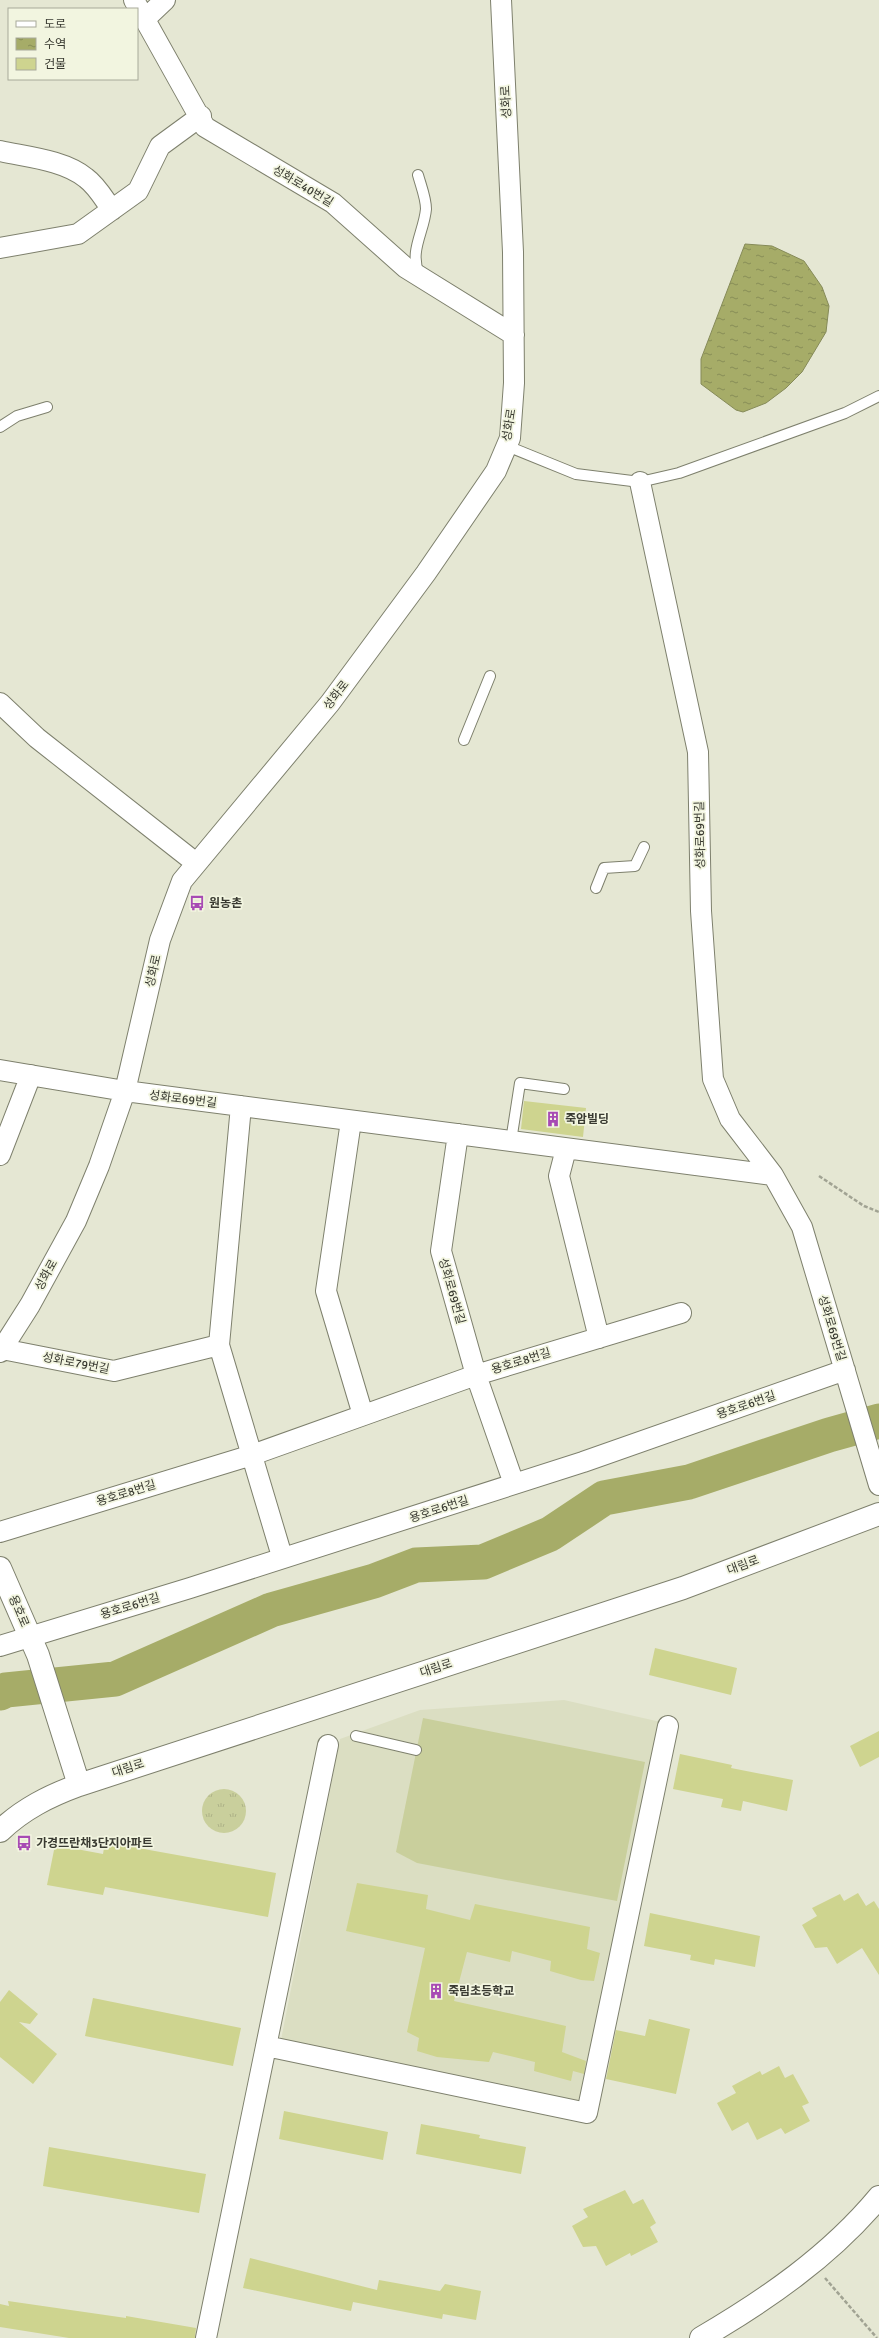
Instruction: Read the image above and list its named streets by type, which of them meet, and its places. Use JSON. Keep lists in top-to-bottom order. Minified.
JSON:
{"streets":{"street":["성화로","성화로40번길","성화로69번길","용호로8번길","성화로79번길","용호로6번길","대림로","용호로"]},"crossings":[["성화로","성화로40번길"],["성화로","성화로69번길"],["성화로","성화로79번길"],["성화로69번길","용호로8번길"],["성화로69번길","용호로6번길"],["용호로6번길","용호로"],["대림로","용호로"]],"places":{"bus stop":["원농촌","가경뜨란채3단지아파트"],"building":["죽암빌딩","죽림초등학교"]},"legend":["도로","수역","건물"]}
